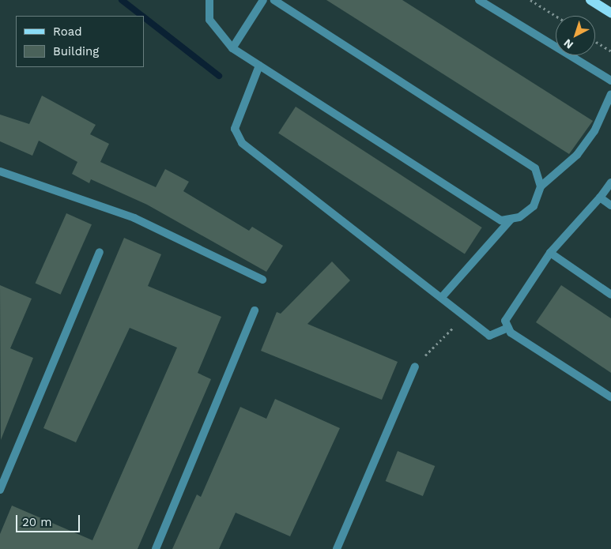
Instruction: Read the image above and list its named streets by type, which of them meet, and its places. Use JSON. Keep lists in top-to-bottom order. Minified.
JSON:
{"legend":["Road","Building"],"scale_bar":"20 m","north":"bottom left"}
